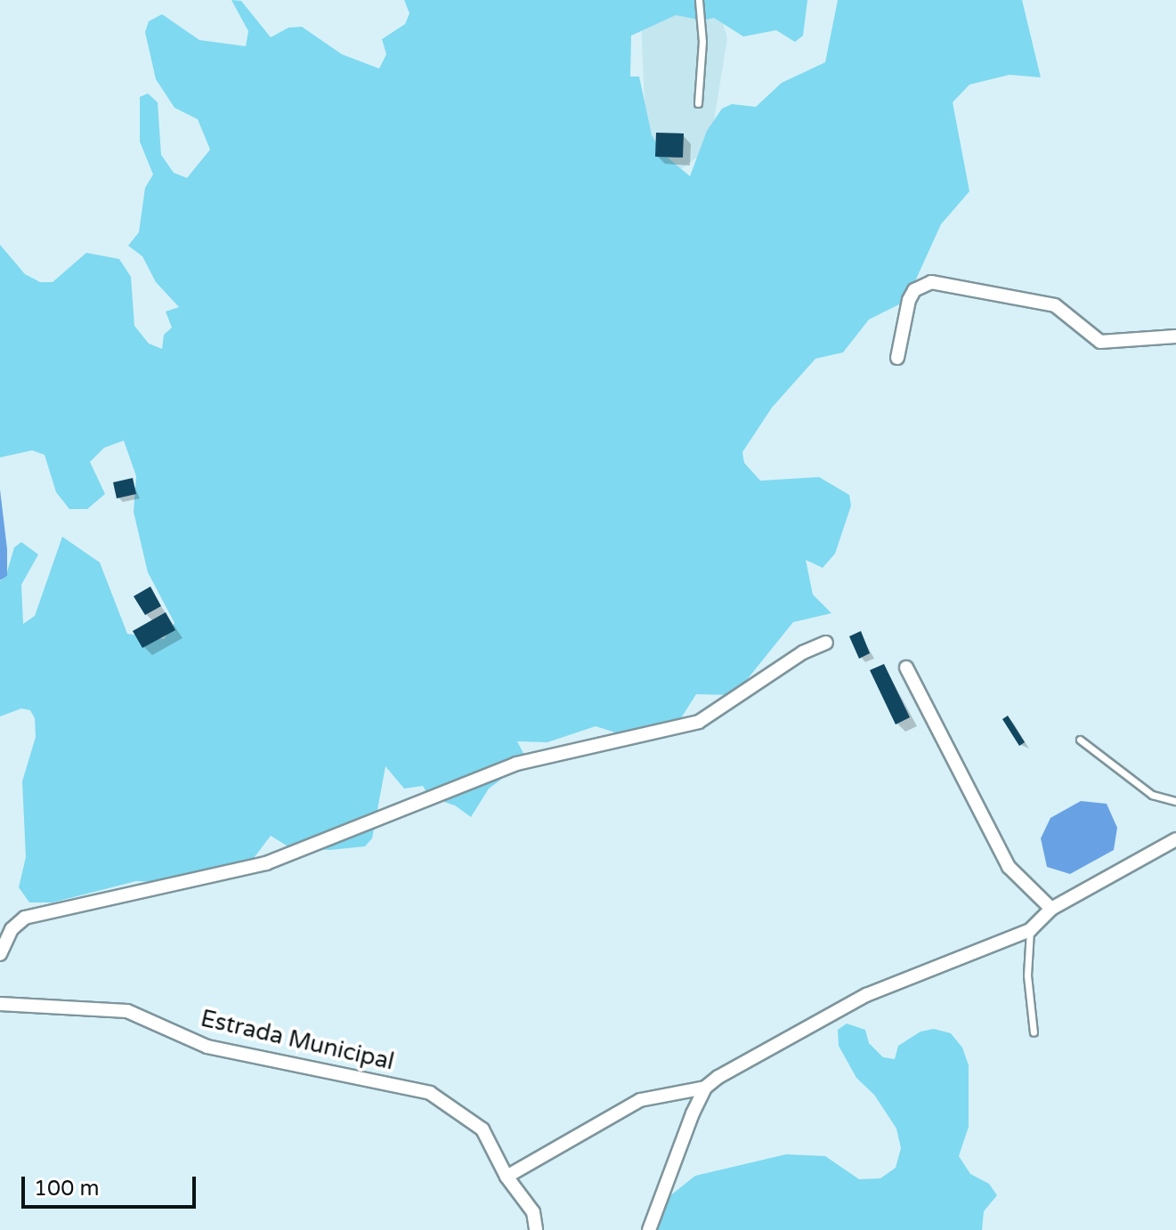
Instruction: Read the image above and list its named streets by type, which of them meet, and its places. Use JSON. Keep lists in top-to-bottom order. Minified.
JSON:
{"streets":{"street":["Estrada Municipal"]},"scale_bar":"100 m"}
